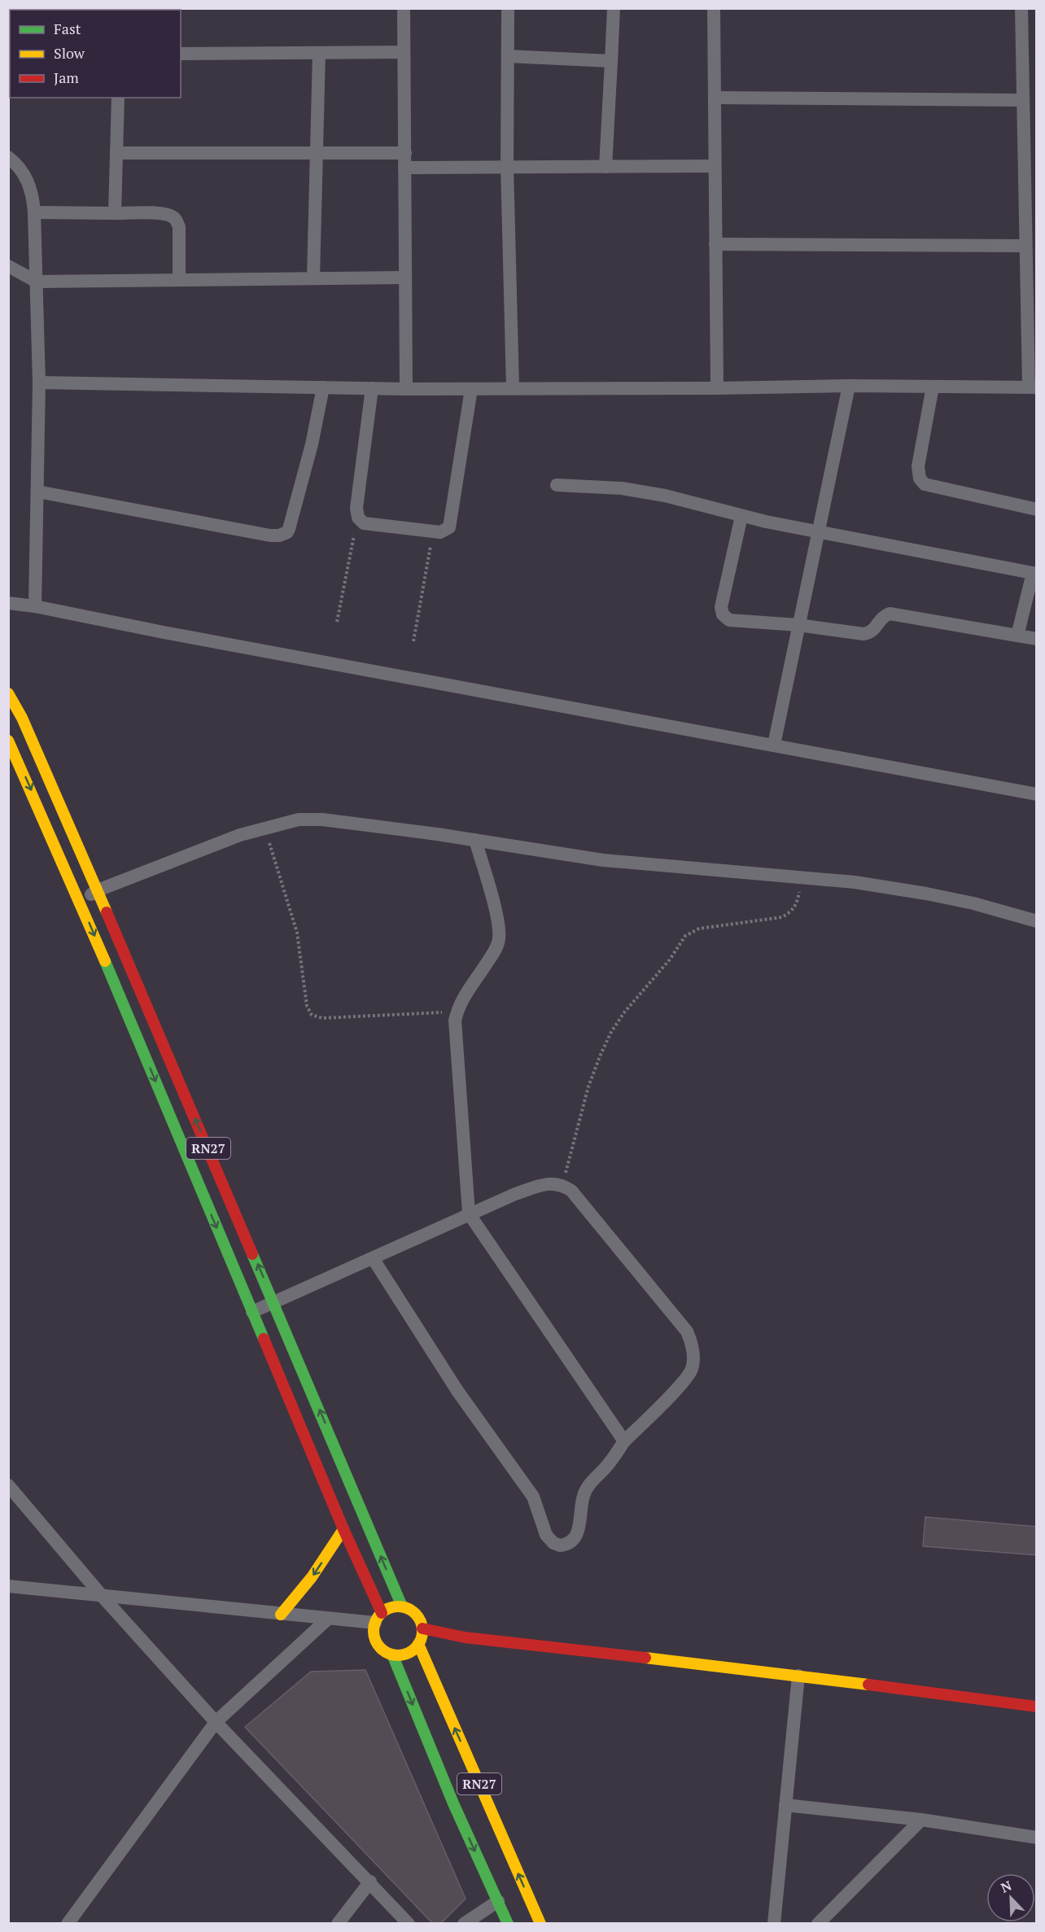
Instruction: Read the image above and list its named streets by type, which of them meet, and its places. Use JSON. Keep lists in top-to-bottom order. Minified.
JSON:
{"streets":{"main road":["RN27"]},"legend":["Fast","Slow","Jam"],"north":"top left"}
